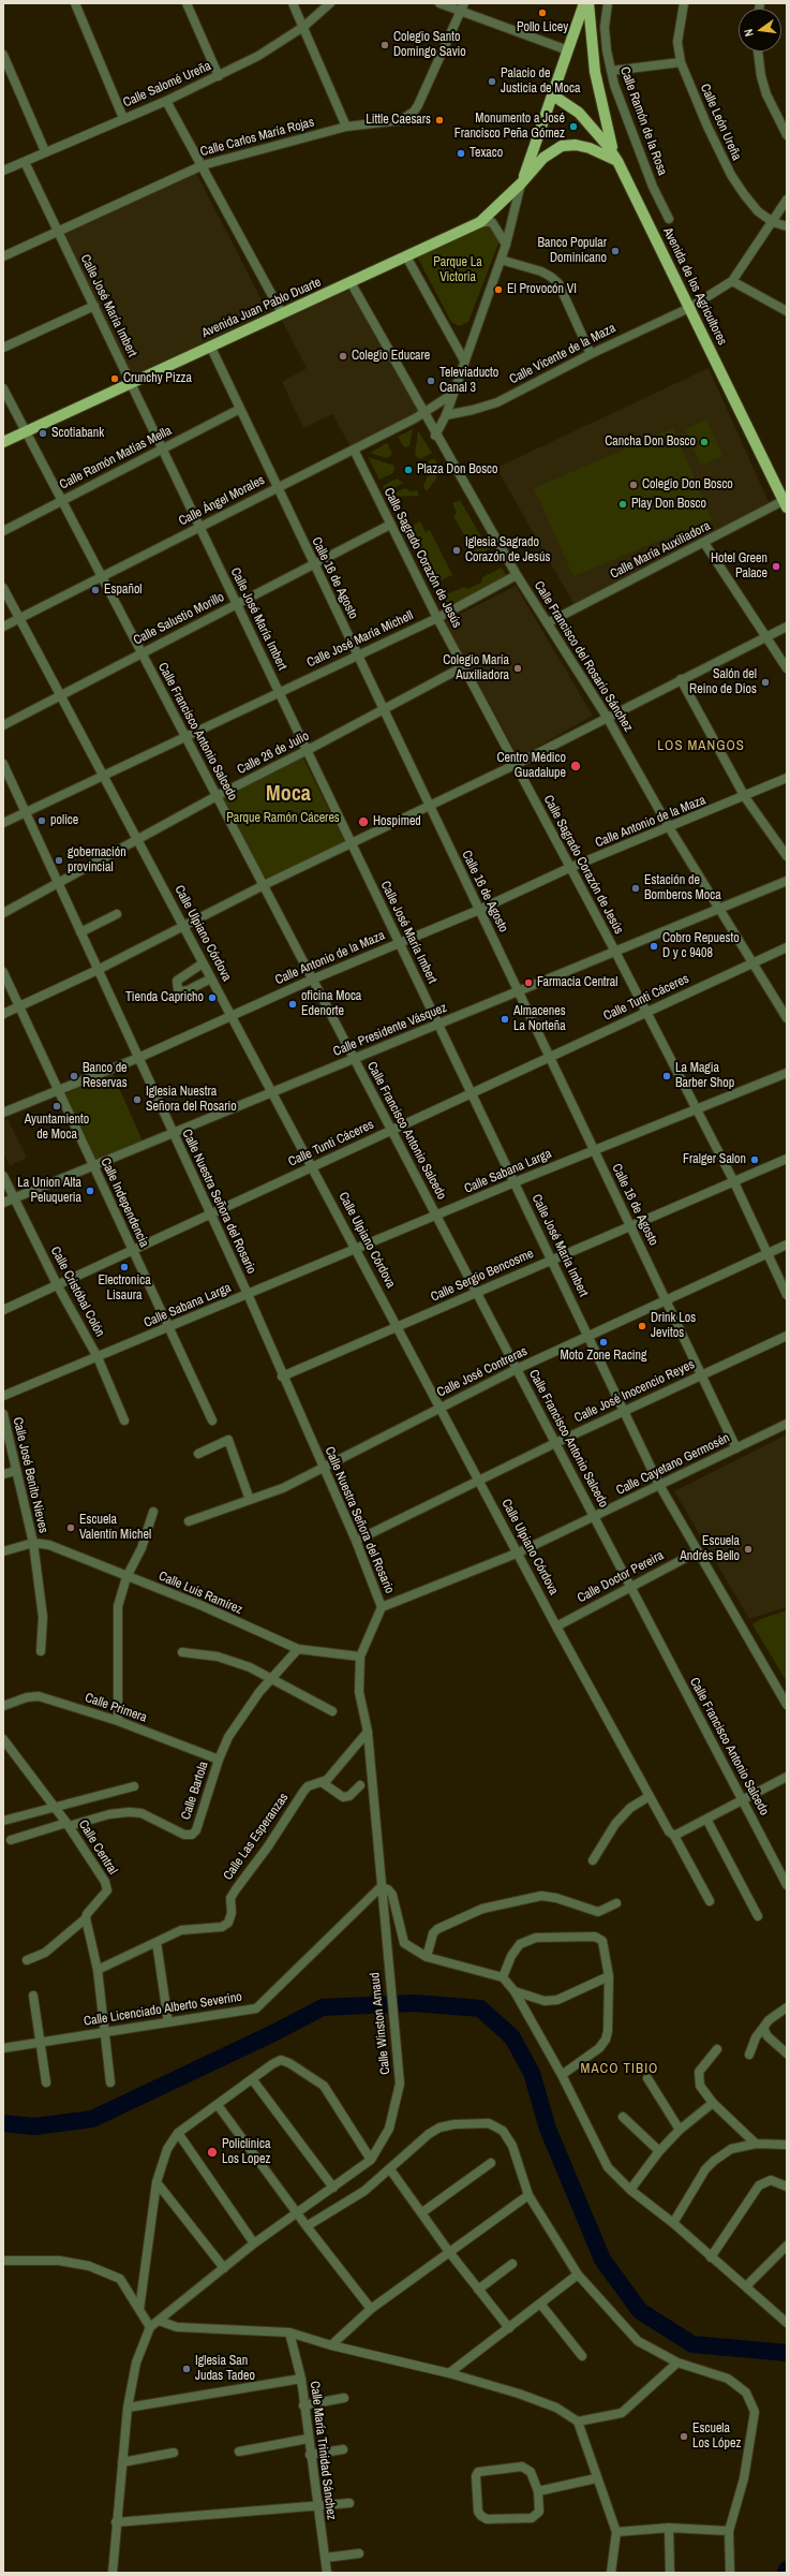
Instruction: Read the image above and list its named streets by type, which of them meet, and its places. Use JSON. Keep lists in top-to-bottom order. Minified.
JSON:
{"streets":{"main road":["Avenida de los Agricultores","Avenida Juan Pablo Duarte"],"street":["Calle Salomé Ureña","Calle Ramón de la Rosa","Calle León Ureña","Calle Carlos María Rojas","Calle José María Imbert","Calle Vicente de la Maza","Calle Ramón Matías Mella","Calle Ángel Morales","Calle María Auxiliadora","Calle Sagrado Corazón de Jesús","Calle 16 de Agosto","Calle Salustio Morillo","Calle José María Michell","Calle Francisco del Rosario Sánchez","Calle Francisco Antonio Salcedo","Calle 26 de Julio","Calle Antonio de la Maza","Calle Ulpiano Córdova","Calle Tunti Cáceres","Calle Presidente Vásquez","Calle Sabana Larga","Calle Nuestra Señora del Rosario","Calle Independencia","Calle Sergio Bencosme","Calle Cristóbal Colón","Calle José Contreras","Calle José Inocencio Reyes","Calle Cayetano Germosén","Calle José Benito Nieves","Calle Doctor Pereira","Calle Luis Ramírez","Calle Primera","Calle Bartola","Calle Las Esperanzas","Calle Central","Calle Licenciado Alberto Severino","Calle Winston Arnaud","Calle María Trinidad Sánchez"]},"crossings":[["Calle Salomé Ureña","Calle José María Imbert"],["Calle Carlos María Rojas","Calle José María Imbert"],["Avenida de los Agricultores","Avenida Juan Pablo Duarte"],["Avenida de los Agricultores","Calle Vicente de la Maza"],["Avenida de los Agricultores","Calle María Auxiliadora"],["Calle José María Imbert","Avenida Juan Pablo Duarte"],["Calle José María Imbert","Calle Ramón Matías Mella"],["Calle José María Imbert","Calle Ángel Morales"],["Calle José María Imbert","Calle Salustio Morillo"],["Calle José María Imbert","Calle José María Michell"],["Calle José María Imbert","Calle 26 de Julio"],["Calle José María Imbert","Calle Antonio de la Maza"],["Calle José María Imbert","Calle Tunti Cáceres"],["Calle José María Imbert","Calle Presidente Vásquez"],["Calle José María Imbert","Calle Sabana Larga"],["Calle José María Imbert","Calle Sergio Bencosme"],["Calle José María Imbert","Calle José Contreras"],["Calle José María Imbert","Calle José Inocencio Reyes"],["Calle José María Imbert","Calle Cayetano Germosén"],["Calle José María Imbert","Calle Doctor Pereira"],["Avenida Juan Pablo Duarte","Calle 16 de Agosto"],["Avenida Juan Pablo Duarte","Calle Francisco del Rosario Sánchez"],["Avenida Juan Pablo Duarte","Calle Francisco Antonio Salcedo"],["Calle Ramón Matías Mella","Calle 16 de Agosto"],["Calle Ramón Matías Mella","Calle Francisco Antonio Salcedo"],["Calle Ángel Morales","Calle Sagrado Corazón de Jesús"],["Calle Ángel Morales","Calle 16 de Agosto"],["Calle Ángel Morales","Calle Francisco del Rosario Sánchez"],["Calle Ángel Morales","Calle Francisco Antonio Salcedo"],["Calle Ángel Morales","Calle Ulpiano Córdova"],["Calle María Auxiliadora","Calle Francisco del Rosario Sánchez"],["Calle Sagrado Corazón de Jesús","Calle Salustio Morillo"],["Calle Sagrado Corazón de Jesús","Calle José María Michell"],["Calle Sagrado Corazón de Jesús","Calle 26 de Julio"],["Calle Sagrado Corazón de Jesús","Calle Antonio de la Maza"],["Calle Sagrado Corazón de Jesús","Calle Tunti Cáceres"],["Calle Sagrado Corazón de Jesús","Calle Presidente Vásquez"],["Calle Sagrado Corazón de Jesús","Calle Sabana Larga"],["Calle Sagrado Corazón de Jesús","Calle Sergio Bencosme"],["Calle Sagrado Corazón de Jesús","Calle José Contreras"],["Calle 16 de Agosto","Calle Salustio Morillo"],["Calle 16 de Agosto","Calle José María Michell"],["Calle 16 de Agosto","Calle 26 de Julio"],["Calle 16 de Agosto","Calle Antonio de la Maza"],["Calle 16 de Agosto","Calle Tunti Cáceres"],["Calle 16 de Agosto","Calle Presidente Vásquez"],["Calle 16 de Agosto","Calle Sabana Larga"],["Calle 16 de Agosto","Calle Sergio Bencosme"],["Calle 16 de Agosto","Calle José Contreras"],["Calle 16 de Agosto","Calle José Inocencio Reyes"],["Calle 16 de Agosto","Calle Cayetano Germosén"],["Calle Salustio Morillo","Calle Francisco Antonio Salcedo"],["Calle Salustio Morillo","Calle Ulpiano Córdova"],["Calle José María Michell","Calle Francisco del Rosario Sánchez"],["Calle José María Michell","Calle Francisco Antonio Salcedo"],["Calle José María Michell","Calle Ulpiano Córdova"],["Calle José María Michell","Calle Nuestra Señora del Rosario"],["Calle Francisco del Rosario Sánchez","Calle Antonio de la Maza"],["Calle Francisco del Rosario Sánchez","Calle Tunti Cáceres"],["Calle Francisco del Rosario Sánchez","Calle Presidente Vásquez"],["Calle Francisco Antonio Salcedo","Calle 26 de Julio"],["Calle Francisco Antonio Salcedo","Calle Antonio de la Maza"],["Calle Francisco Antonio Salcedo","Calle Tunti Cáceres"],["Calle Francisco Antonio Salcedo","Calle Presidente Vásquez"],["Calle Francisco Antonio Salcedo","Calle Sabana Larga"],["Calle Francisco Antonio Salcedo","Calle Sergio Bencosme"],["Calle Francisco Antonio Salcedo","Calle José Contreras"],["Calle Francisco Antonio Salcedo","Calle José Inocencio Reyes"],["Calle Francisco Antonio Salcedo","Calle Cayetano Germosén"],["Calle Francisco Antonio Salcedo","Calle Doctor Pereira"],["Calle 26 de Julio","Calle Ulpiano Córdova"],["Calle 26 de Julio","Calle Nuestra Señora del Rosario"],["Calle Antonio de la Maza","Calle Ulpiano Córdova"],["Calle Antonio de la Maza","Calle Nuestra Señora del Rosario"],["Calle Antonio de la Maza","Calle Independencia"],["Calle Ulpiano Córdova","Calle Tunti Cáceres"],["Calle Ulpiano Córdova","Calle Presidente Vásquez"],["Calle Ulpiano Córdova","Calle Sabana Larga"],["Calle Ulpiano Córdova","Calle Sergio Bencosme"],["Calle Ulpiano Córdova","Calle José Contreras"],["Calle Ulpiano Córdova","Calle José Inocencio Reyes"],["Calle Ulpiano Córdova","Calle Cayetano Germosén"],["Calle Ulpiano Córdova","Calle Doctor Pereira"],["Calle Tunti Cáceres","Calle Nuestra Señora del Rosario"],["Calle Tunti Cáceres","Calle Independencia"],["Calle Tunti Cáceres","Calle Cristóbal Colón"],["Calle Presidente Vásquez","Calle Nuestra Señora del Rosario"],["Calle Presidente Vásquez","Calle Independencia"],["Calle Presidente Vásquez","Calle Cristóbal Colón"],["Calle Sabana Larga","Calle Nuestra Señora del Rosario"],["Calle Sabana Larga","Calle Independencia"],["Calle Sabana Larga","Calle Cristóbal Colón"],["Calle Nuestra Señora del Rosario","Calle Sergio Bencosme"],["Calle Nuestra Señora del Rosario","Calle José Contreras"],["Calle Nuestra Señora del Rosario","Calle José Inocencio Reyes"],["Calle Nuestra Señora del Rosario","Calle Cayetano Germosén"],["Calle Nuestra Señora del Rosario","Calle Winston Arnaud"],["Calle Cayetano Germosén","Calle Winston Arnaud"],["Calle José Benito Nieves","Calle Luis Ramírez"],["Calle Luis Ramírez","Calle Bartola"],["Calle Luis Ramírez","Calle Winston Arnaud"],["Calle Primera","Calle Bartola"],["Calle Bartola","Calle Central"],["Calle Las Esperanzas","Calle Winston Arnaud"],["Calle Licenciado Alberto Severino","Calle Winston Arnaud"]],"districts":["LOS MANGOS","Moca","MACO TIBIO"],"parks":["Parque La Victoria","Parque Ramón Cáceres"],"places":["Pollo Licey","Colegio Santo Domingo Savio","Palacio de Justicia de Moca","Little Caesars","Monumento a José Francisco Peña Gómez","Texaco","Banco Popular Dominicano","El Provocón VI","Colegio Educare","Crunchy Pizza","Televiaducto Canal 3","Scotiabank","Cancha Don Bosco","Plaza Don Bosco","Colegio Don Bosco","Play Don Bosco","Iglesia Sagrado Corazón de Jesús","Hotel Green Palace","Español","Colegio María Auxiliadora","Salón del Reino de Dios","Centro Médico Guadalupe","police","Hospimed","gobernación provincial","Estación de Bomberos Moca","Cobro Repuesto D y c 9408","Farmacia Central","Tienda Capricho","oficina Moca Edenorte","Almacenes La Norteña","Banco de Reservas","La Magia Barber Shop","Iglesia Nuestra Señora del Rosario","Ayuntamiento de Moca","Fralger Salon","La Union Alta Peluqueria","Electronica Lisaura","Drink Los Jevitos","Moto Zone Racing","Escuela Valentín Michel","Escuela Andrés Bello","Policlínica Los Lopez","Iglesia San Judas Tadeo","Escuela Los López"],"north":"left"}
